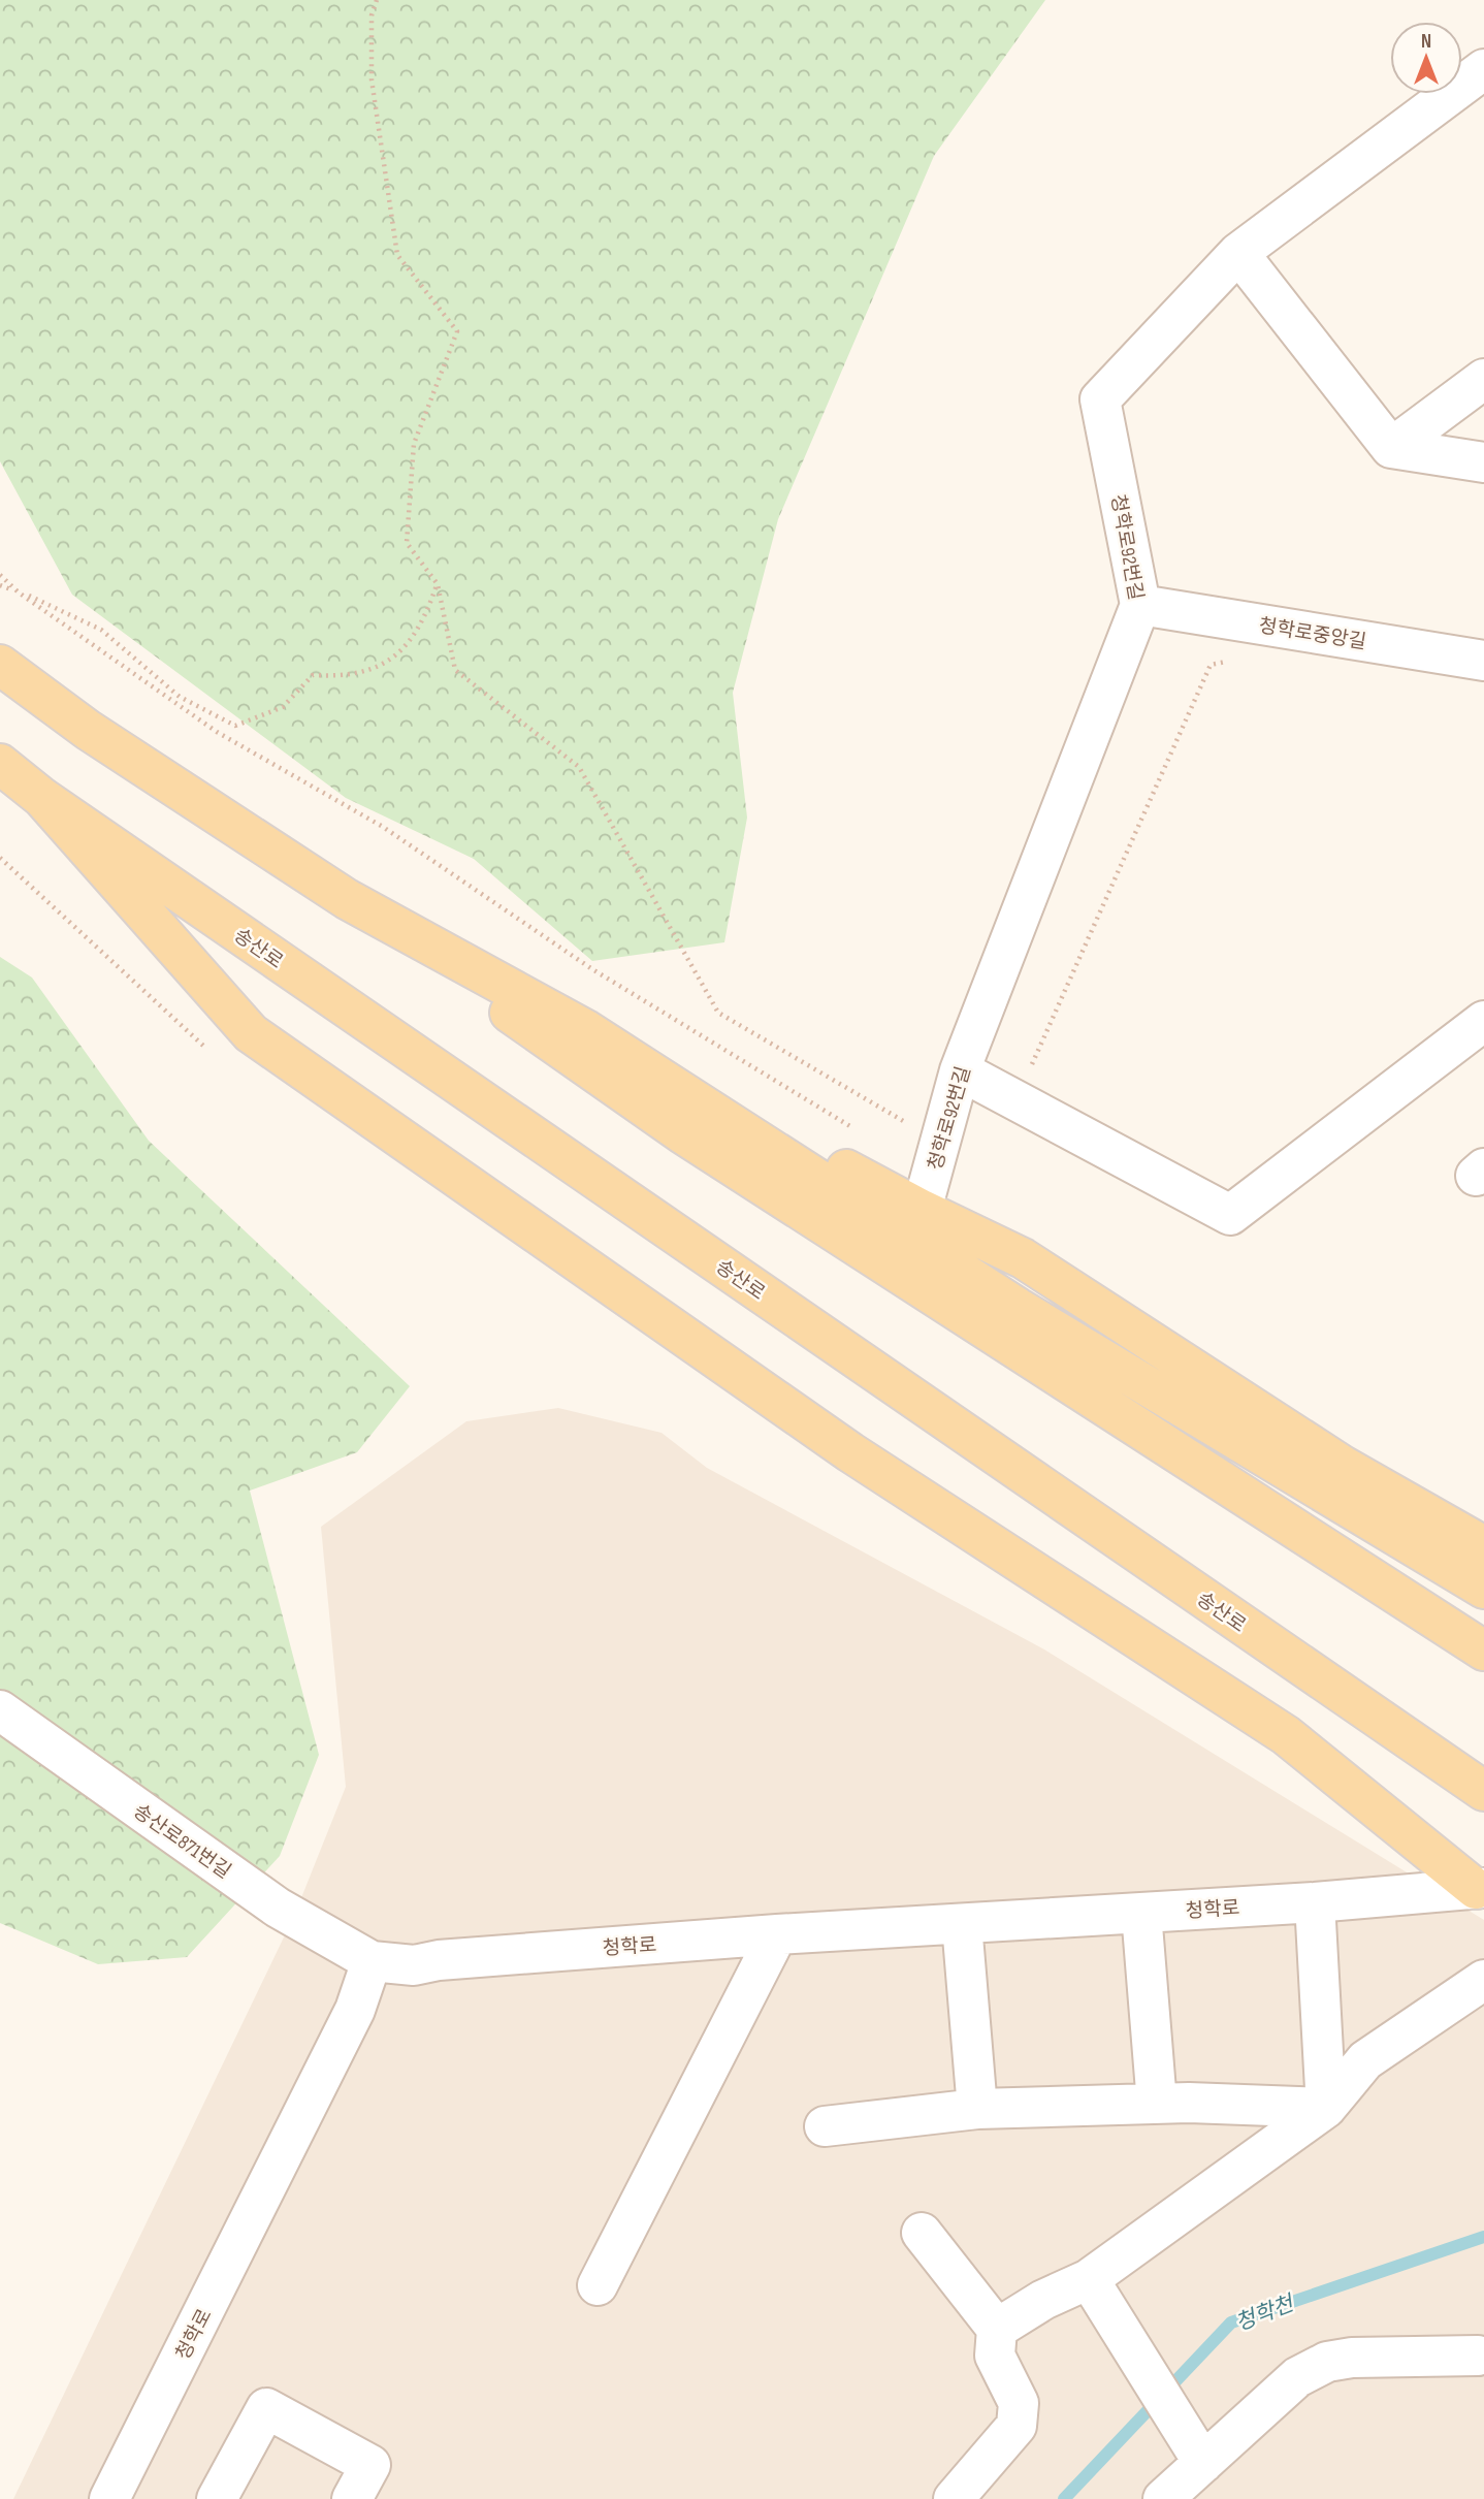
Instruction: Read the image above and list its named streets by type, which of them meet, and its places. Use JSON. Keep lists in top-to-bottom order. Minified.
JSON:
{"streets":{"main road":["송산로"],"street":["청학로92번길","청학로중앙길","송산로871번길","청학로"]},"crossings":[["청학로92번길","청학로중앙길"],["송산로871번길","청학로"]],"water":["청학천"],"north":"top"}
